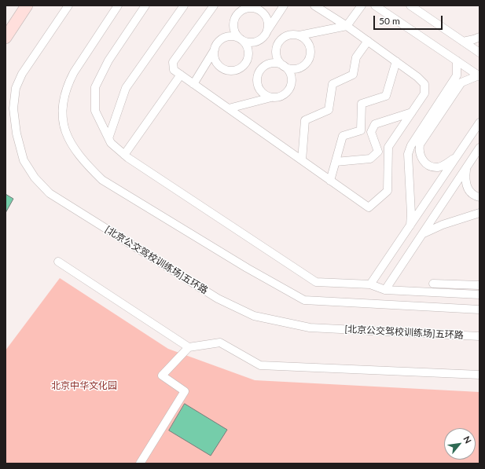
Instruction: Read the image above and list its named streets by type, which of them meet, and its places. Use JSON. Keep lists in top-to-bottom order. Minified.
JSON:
{"streets":{"street":["[北京公交驾校训练场]五环路"]},"parks":["北京中华文化园"],"scale_bar":"50 m","north":"top right"}
